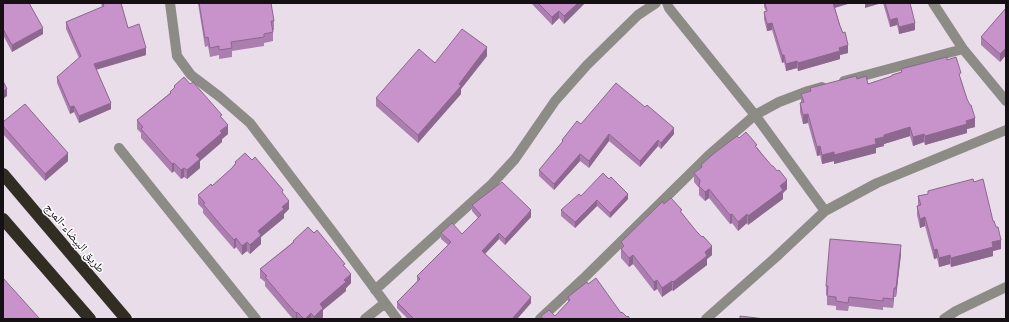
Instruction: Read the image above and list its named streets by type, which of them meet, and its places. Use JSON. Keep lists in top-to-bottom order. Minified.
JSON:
{"streets":{"highway":["طريق البيضاء-المرج"]}}
